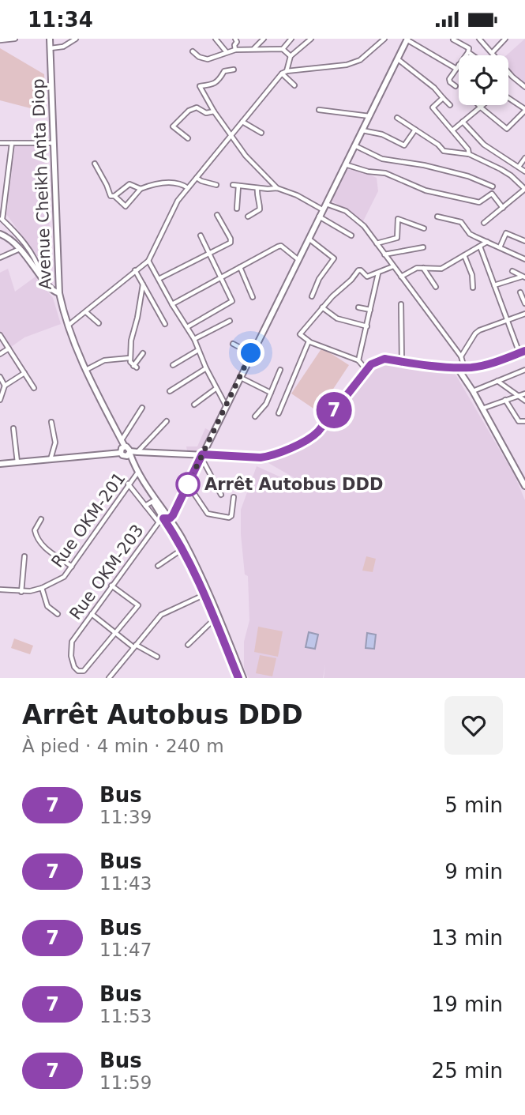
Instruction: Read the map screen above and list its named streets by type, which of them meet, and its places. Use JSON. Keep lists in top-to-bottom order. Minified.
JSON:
{"streets":{"street":["Avenue Cheikh Anta Diop","Rue OKM-201","Rue OKM-203"]},"places":["Arrêt Autobus DDD"],"lines":["bus line 7"],"page":{"status":"11:34","on_map":"7","heading":["Arrêt Autobus DDD","À pied · 4 min · 240 m"],"list":[{"mark":"7","name":"Bus","note":"11:39","value":"5 min"},{"mark":"7","name":"Bus","note":"11:43","value":"9 min"},{"mark":"7","name":"Bus","note":"11:47","value":"13 min"},{"mark":"7","name":"Bus","note":"11:53","value":"19 min"},{"mark":"7","name":"Bus","note":"11:59","value":"25 min"}]}}
